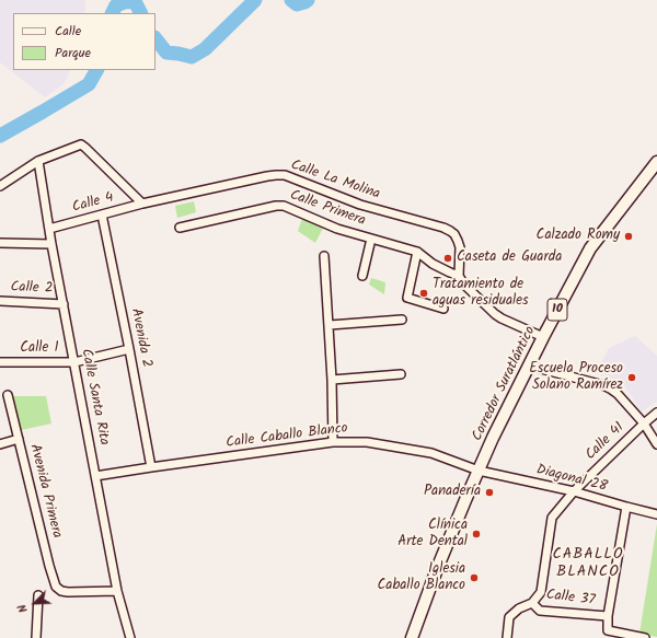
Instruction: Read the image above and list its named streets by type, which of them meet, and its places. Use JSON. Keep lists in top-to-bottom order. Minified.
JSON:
{"streets":{"main road":["10","Corredor Suratlántico"],"street":["Calle La Molina","Calle 4","Calle Primera","Calle 2","Avenida 2","Calle 1","Calle Santa Rita","Calle Caballo Blanco","Calle 41","Diagonal 28","Avenida Primera","Calle 37"]},"crossings":[["Calle La Molina","Calle 4"],["Calle La Molina","Calle Primera"],["Calle 4","Avenida 2"],["Calle 4","Calle Santa Rita"],["Calle 2","Calle Santa Rita"],["Avenida 2","Calle 1"],["Avenida 2","Calle Caballo Blanco"],["Calle 1","Calle Santa Rita"],["Corredor Suratlántico","Calle Caballo Blanco"],["Corredor Suratlántico","Diagonal 28"],["Calle Santa Rita","Calle Caballo Blanco"],["Calle Santa Rita","Avenida Primera"],["Calle Caballo Blanco","Diagonal 28"],["Calle 41","Diagonal 28"],["Calle 41","Calle 37"]],"districts":["CABALLO BLANCO"],"places":["Calzado Romy","Caseta de Guarda","Tratamiento de aguas residuales","Escuela Proceso Solano Ramírez","Panadería","Clínica Arte Dental","Iglesia Caballo Blanco"],"legend":["Calle","Parque"],"north":"bottom left"}
